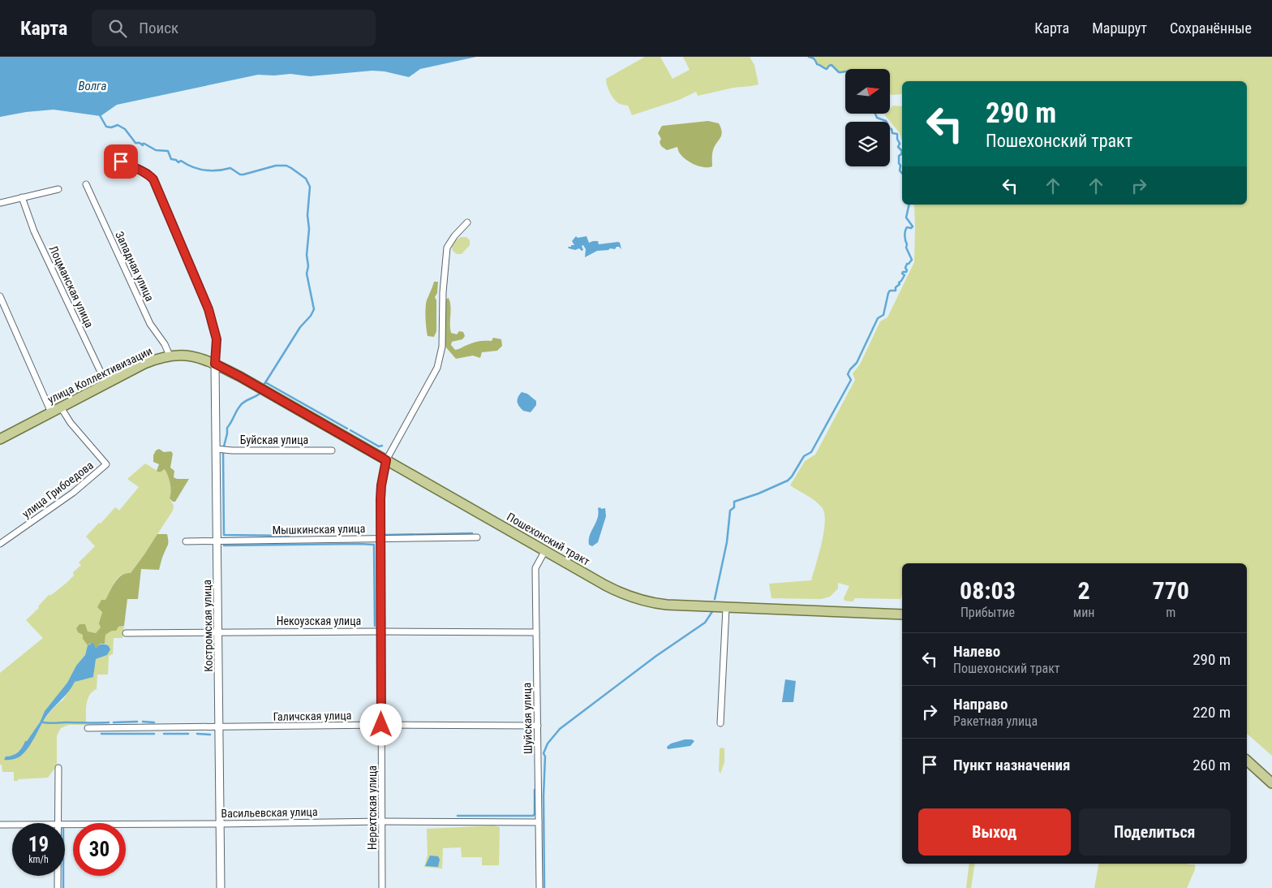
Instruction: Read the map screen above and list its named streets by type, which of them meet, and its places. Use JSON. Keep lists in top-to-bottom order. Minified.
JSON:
{"streets":{"main road":["улица Коллективизации","Пошехонский тракт"],"street":["Западная улица","Лоцманская улица","Буйская улица","улица Грибоедова","Мышкинская улица","Некоузская улица","Костромская улица","Галичская улица","Шуйская улица","Нерехтская улица","Васильевская улица"]},"crossings":[["Западная улица","улица Коллективизации"],["Лоцманская улица","улица Коллективизации"],["улица Коллективизации","улица Грибоедова"],["улица Коллективизации","Пошехонский тракт"],["улица Коллективизации","Костромская улица"],["Буйская улица","Костромская улица"],["Мышкинская улица","Костромская улица"],["Мышкинская улица","Нерехтская улица"],["Пошехонский тракт","Костромская улица"],["Пошехонский тракт","Шуйская улица"],["Пошехонский тракт","Нерехтская улица"],["Некоузская улица","Костромская улица"],["Некоузская улица","Шуйская улица"],["Некоузская улица","Нерехтская улица"],["Костромская улица","Галичская улица"],["Костромская улица","Васильевская улица"],["Галичская улица","Шуйская улица"],["Галичская улица","Нерехтская улица"],["Шуйская улица","Васильевская улица"],["Нерехтская улица","Васильевская улица"]],"water":["Волга"],"north":"right","page":{"header":"Карта","search":"Поиск","nav":["Карта","Маршрут","Сохранённые"],"turn":["290 m","Пошехонский тракт"],"eta":["08:03","Прибытие","2","мин","770","m"],"list":[{"name":"Налево","note":"Пошехонский тракт","value":"290 m"},{"name":"Направо","note":"Ракетная улица","value":"220 m"},{"name":"Пункт назначения","value":"260 m"}],"buttons":["Выход","Поделиться"],"speed":"19 km/h","limit":"30"}}
